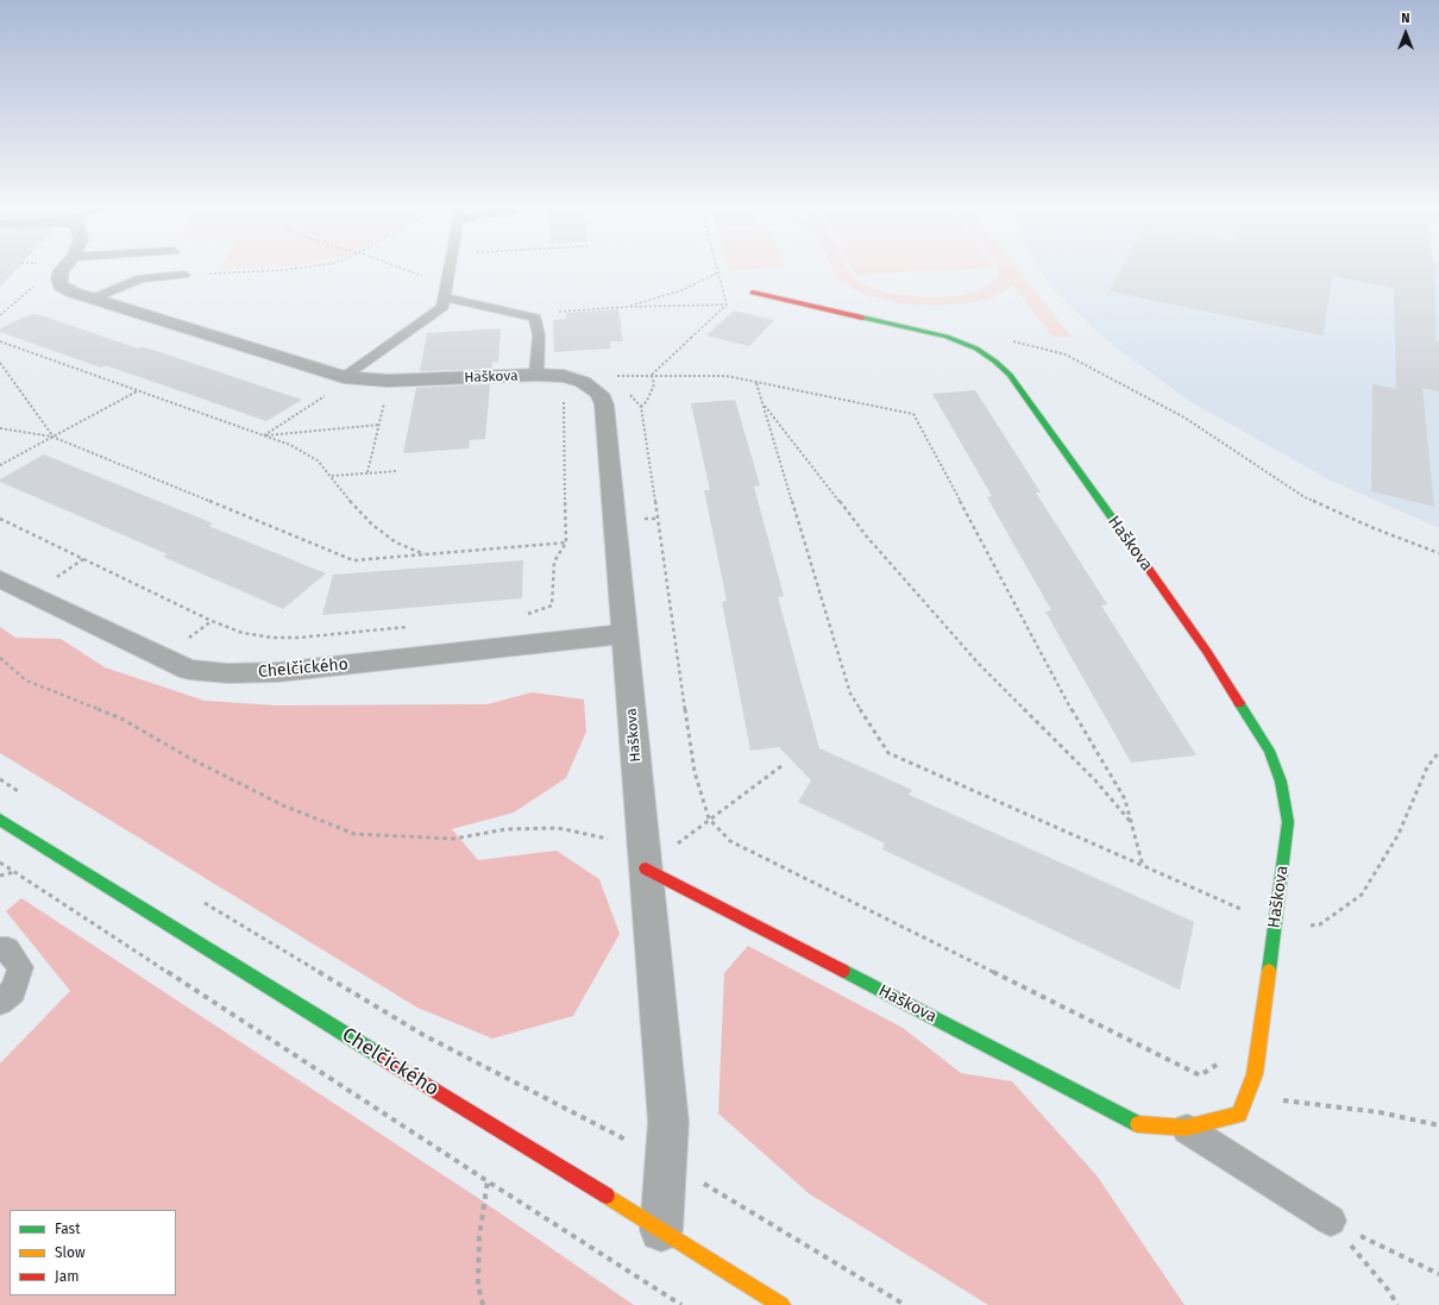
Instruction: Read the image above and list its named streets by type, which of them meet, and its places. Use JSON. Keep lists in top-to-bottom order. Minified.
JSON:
{"streets":{"street":["Haškova","Chelčického"]},"crossings":[["Haškova","Chelčického"]],"legend":["Fast","Slow","Jam"],"north":"top"}
